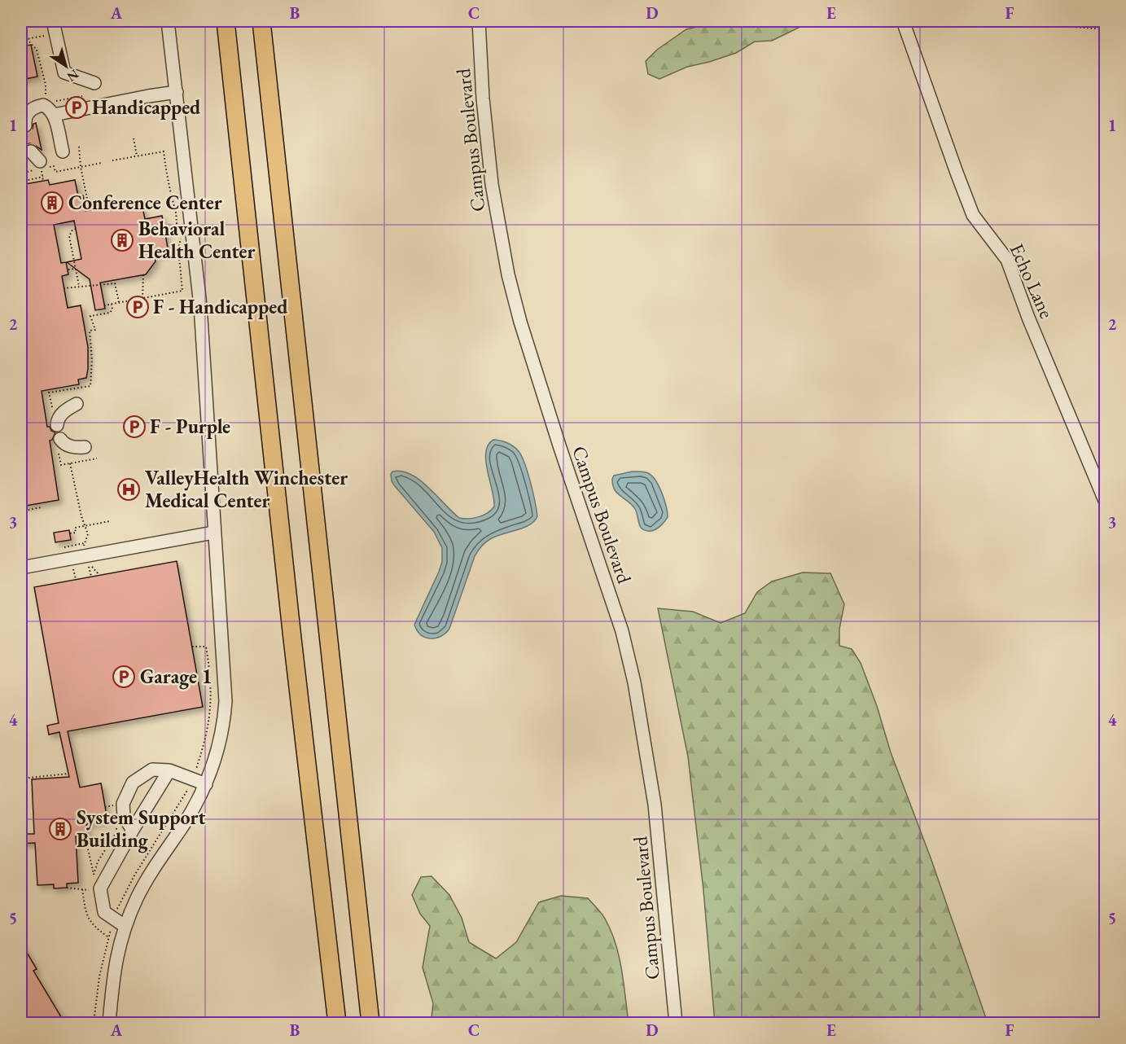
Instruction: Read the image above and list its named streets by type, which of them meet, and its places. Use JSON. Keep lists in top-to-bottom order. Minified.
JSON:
{"streets":{"street":["Campus Boulevard","Echo Lane"]},"places":{"parking":["Handicapped","F - Handicapped","F - Purple","Garage 1"],"building":["Conference Center","Behavioral Health Center","System Support Building"],"hospital":["ValleyHealth Winchester Medical Center"]},"north":"bottom right","grid":{"columns":["A","B","C","D","E","F"],"rows":["1","2","3","4","5"]}}
